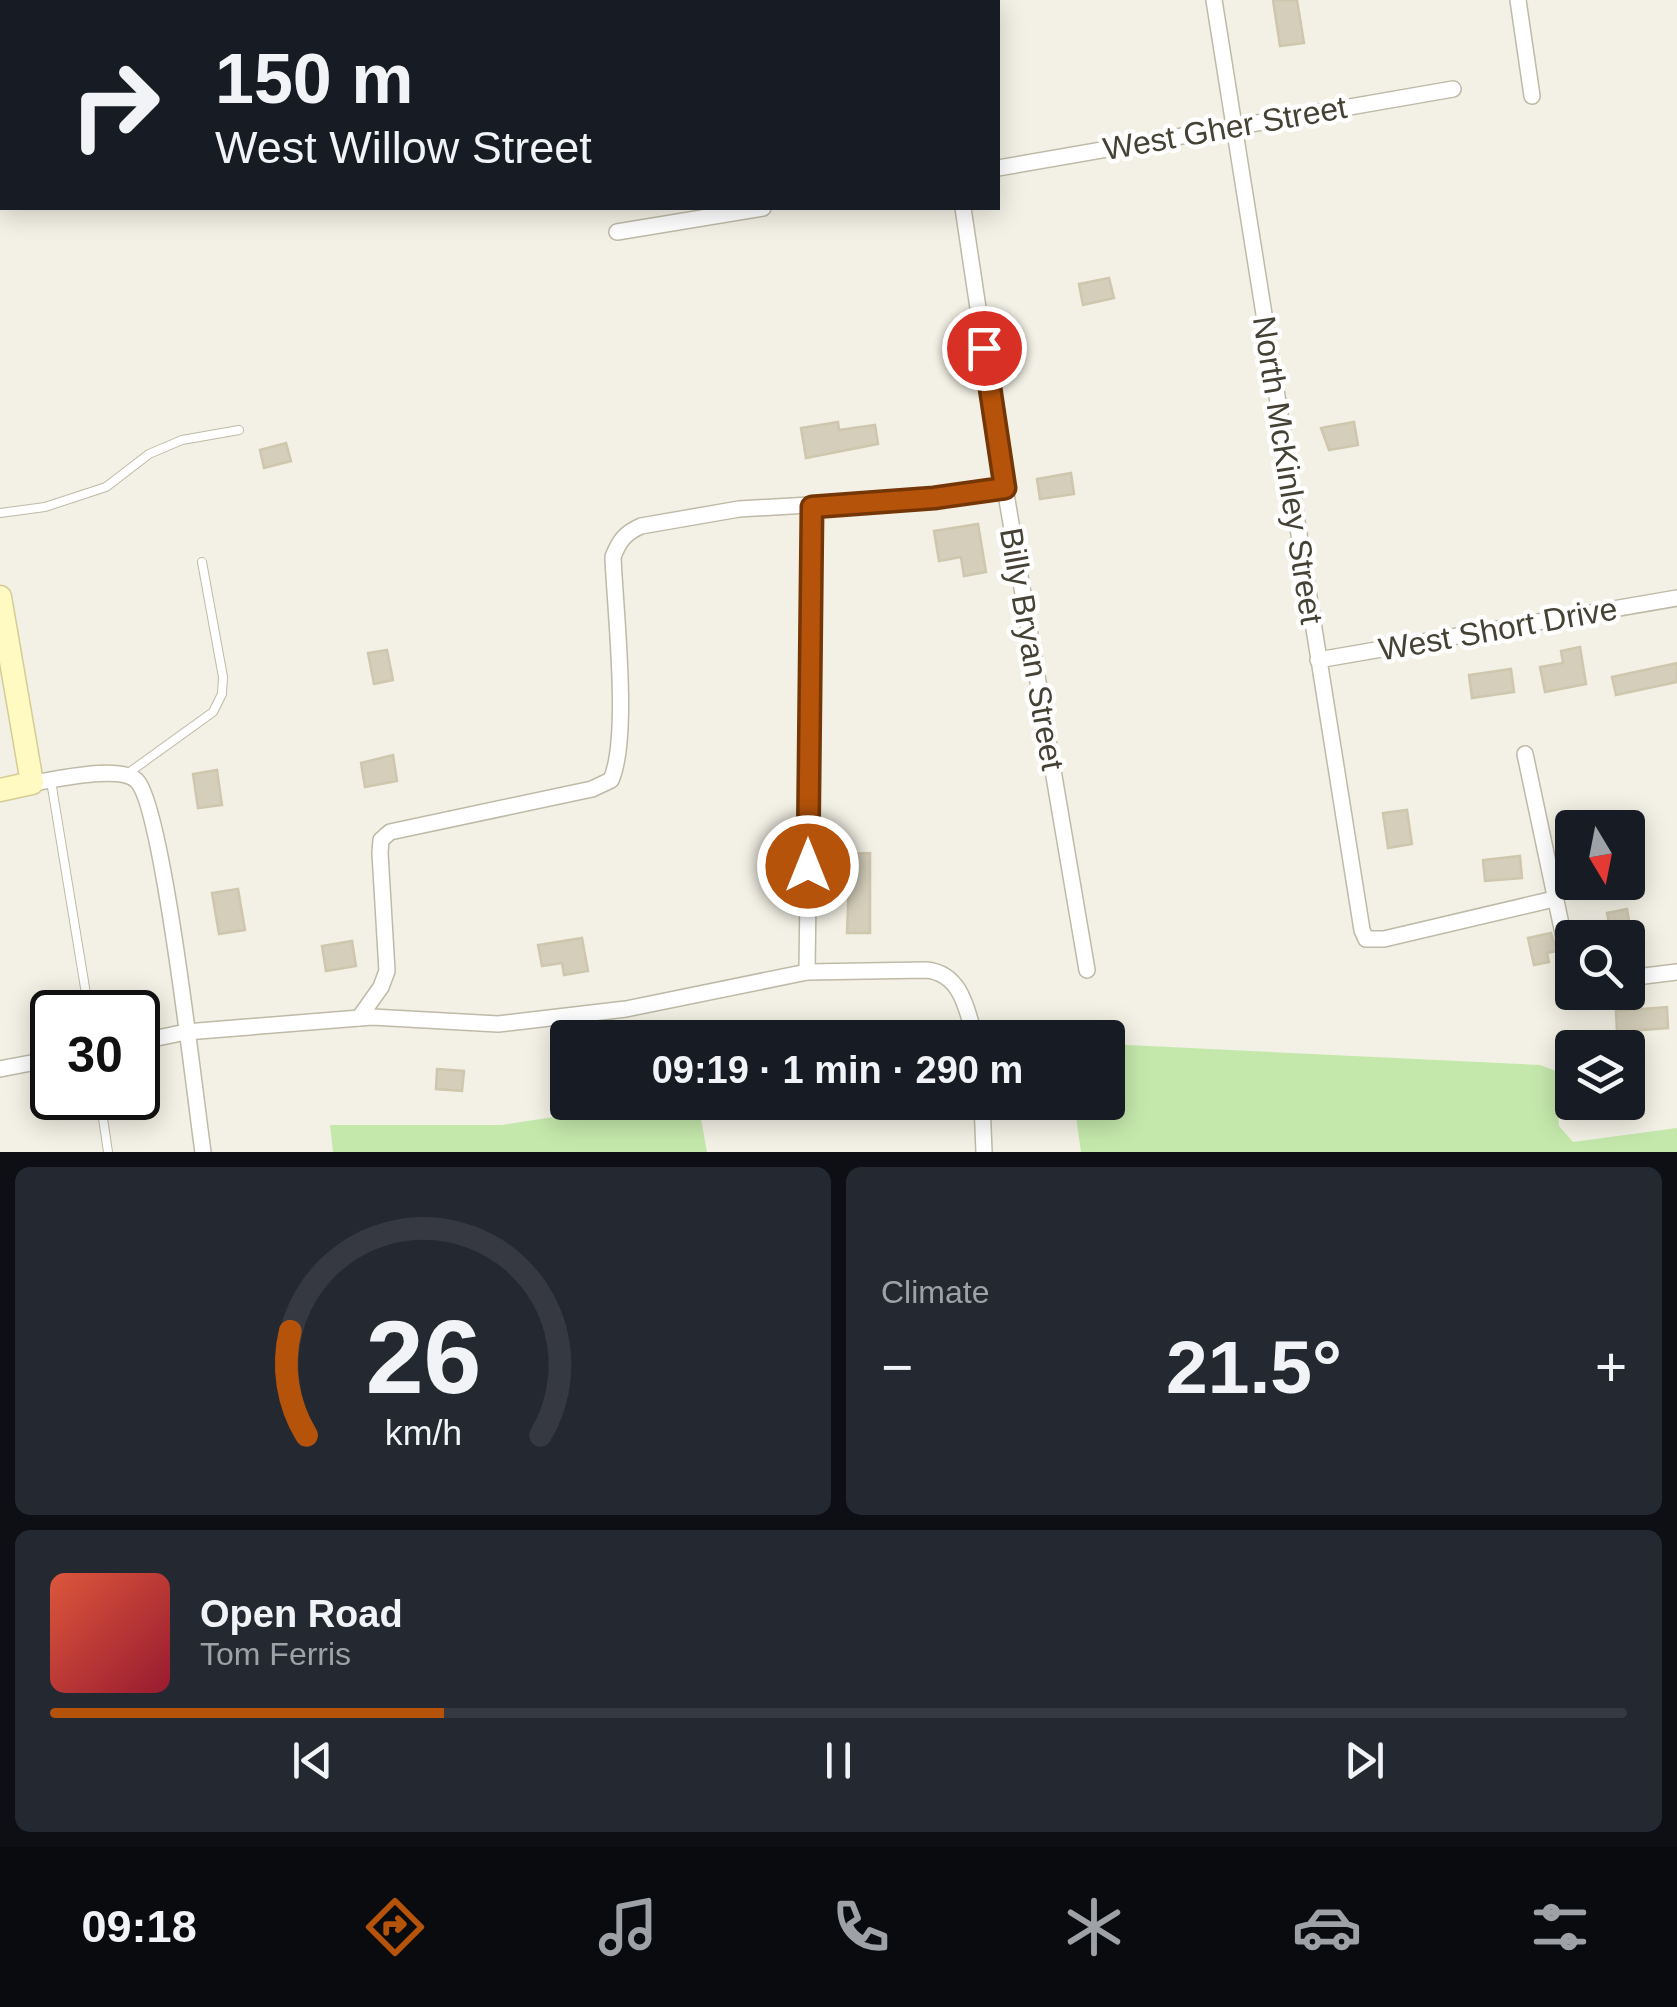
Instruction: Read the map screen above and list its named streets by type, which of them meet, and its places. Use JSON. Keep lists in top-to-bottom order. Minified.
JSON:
{"streets":{"street":["West Gher Street","North McKinley Street","West Short Drive","Billy Bryan Street"]},"crossings":[["West Gher Street","North McKinley Street"],["North McKinley Street","West Short Drive"]],"north":"bottom","page":{"turn":["150 m","West Willow Street"],"limit":"30","trip":"09:19 · 1 min · 290 m","tile":"Climate","heat":["−","21.5°","+"],"song":["Open Road","Tom Ferris"],"tabs":"09:18","gauge":["26","km/h"]}}
